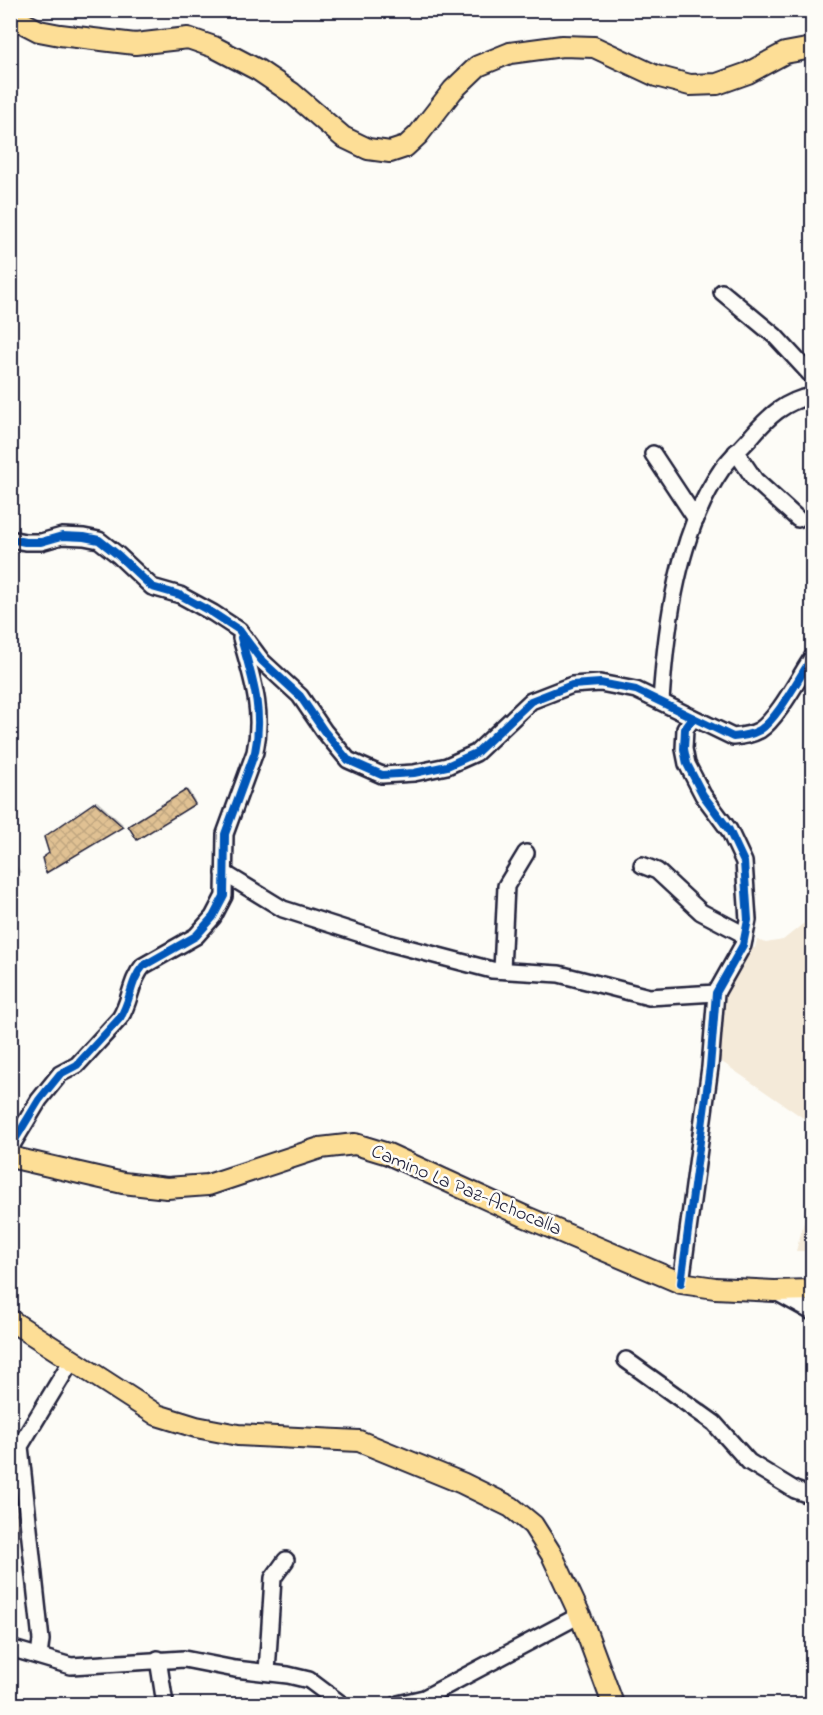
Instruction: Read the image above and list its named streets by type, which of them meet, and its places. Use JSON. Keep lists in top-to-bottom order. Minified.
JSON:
{"streets":{"main road":["Camino La Paz-Achocalla"]}}
